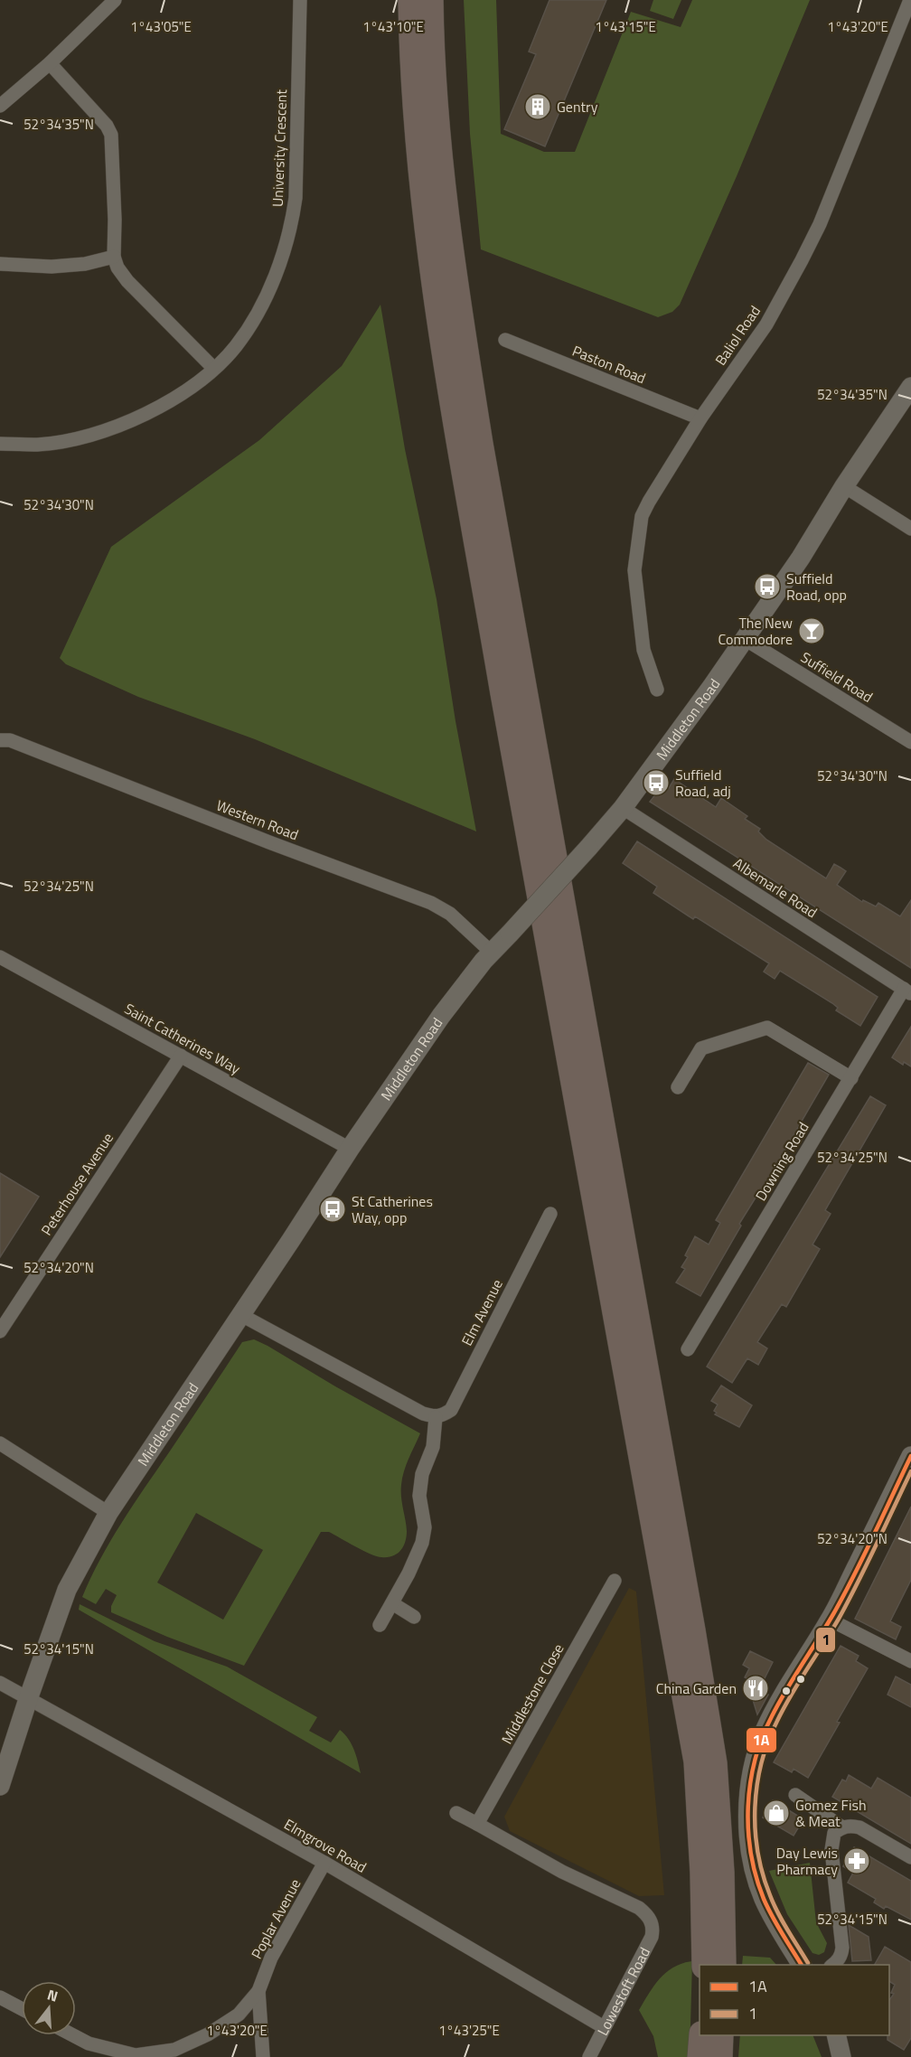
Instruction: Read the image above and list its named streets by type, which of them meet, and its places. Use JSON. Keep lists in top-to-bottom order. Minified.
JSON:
{"streets":{"main road":["Middleton Road"],"street":["University Crescent","Baliol Road","Paston Road","Suffield Road","Western Road","Albemarle Road","Saint Catherines Way","Downing Road","Peterhouse Avenue","Elm Avenue","Middlestone Close","Elmgrove Road","Poplar Avenue","Lowestoft Road"]},"crossings":[["Baliol Road","Paston Road"],["Suffield Road","Middleton Road"],["Middleton Road","Western Road"],["Middleton Road","Albemarle Road"],["Middleton Road","Saint Catherines Way"],["Middleton Road","Elmgrove Road"],["Albemarle Road","Downing Road"],["Saint Catherines Way","Peterhouse Avenue"],["Middlestone Close","Lowestoft Road"],["Elmgrove Road","Poplar Avenue"],["Elmgrove Road","Lowestoft Road"]],"places":{"building":["Gentry"],"bus stop":["Suffield Road, opp","Suffield Road, adj","St Catherines Way, opp"],"bar":["The New Commodore"],"restaurant":["China Garden"],"shop":["Gomez Fish & Meat"],"pharmacy":["Day Lewis Pharmacy"]},"lines":["transit line 1A","transit line 1"],"legend":["1A","1"],"north":"top","coordinates":["1°43'05\"E","1°43'10\"E","1°43'15\"E","1°43'20\"E","52°34'35\"N","52°34'30\"N","52°34'25\"N","52°34'20\"N","52°34'15\"N","1°43'25\"E"]}
